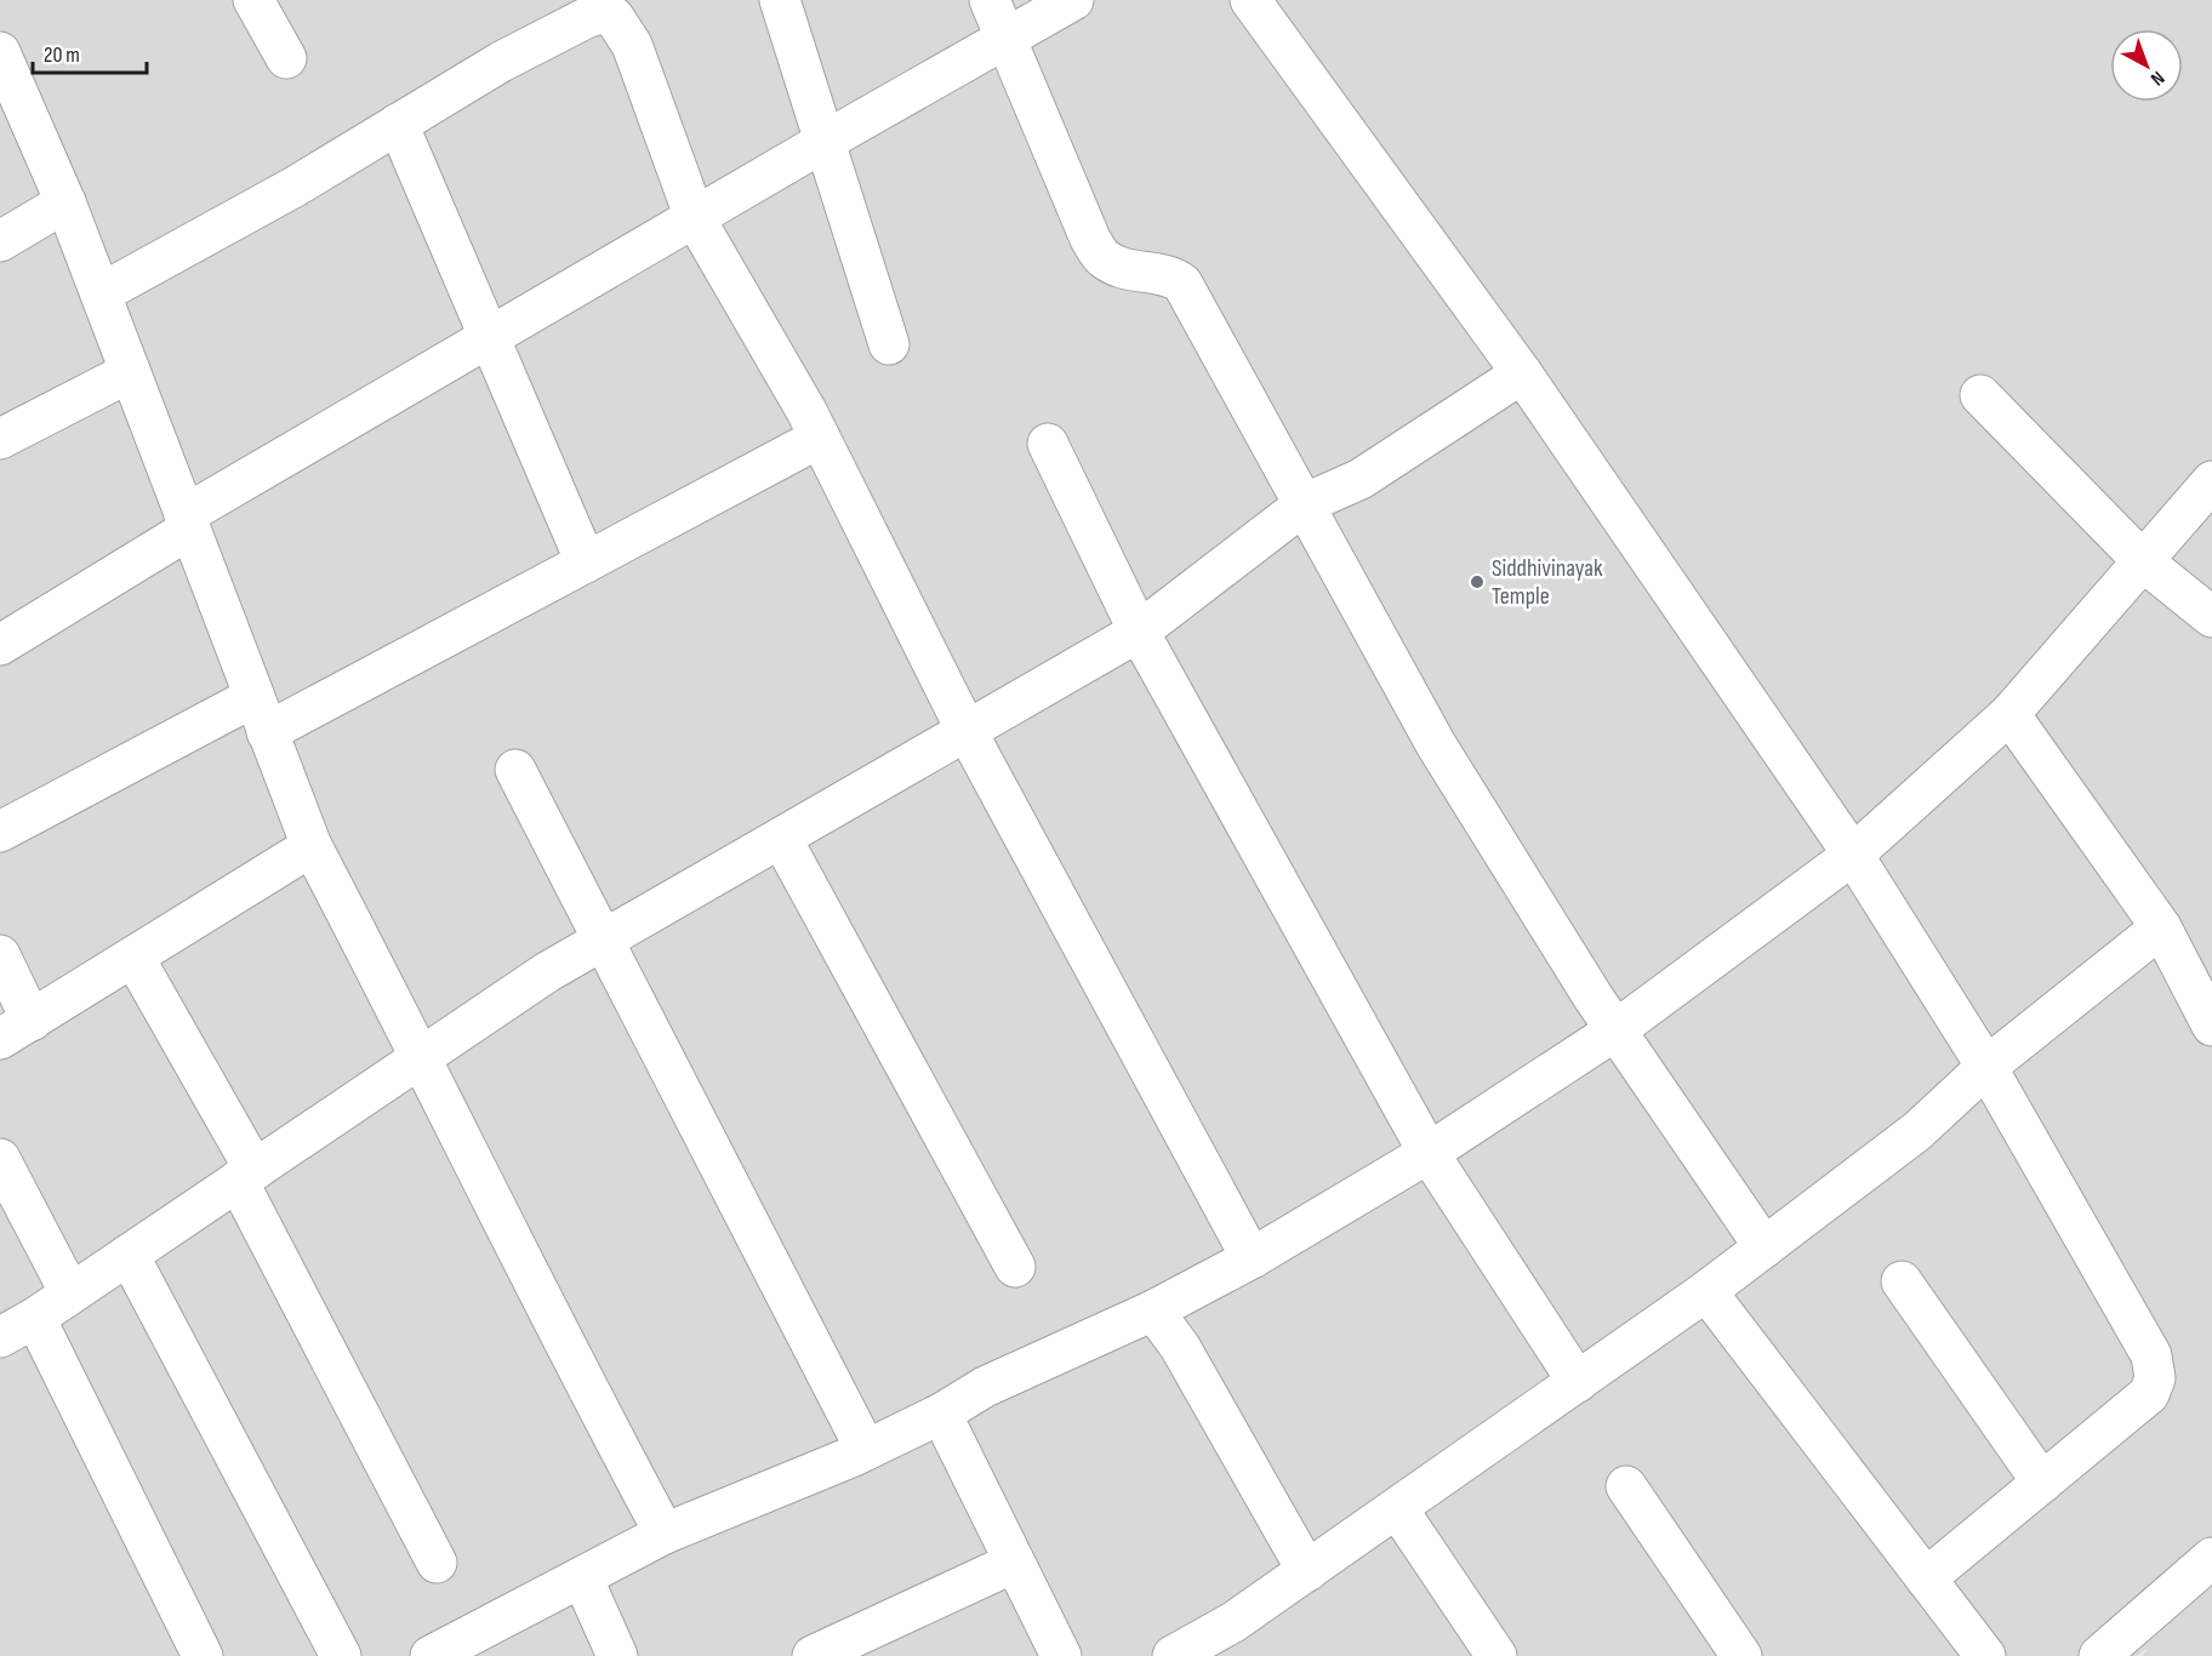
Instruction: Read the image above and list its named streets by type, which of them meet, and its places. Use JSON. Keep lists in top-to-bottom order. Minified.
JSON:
{"places":["Siddhivinayak Temple"],"scale_bar":"20 m","north":"bottom right"}
